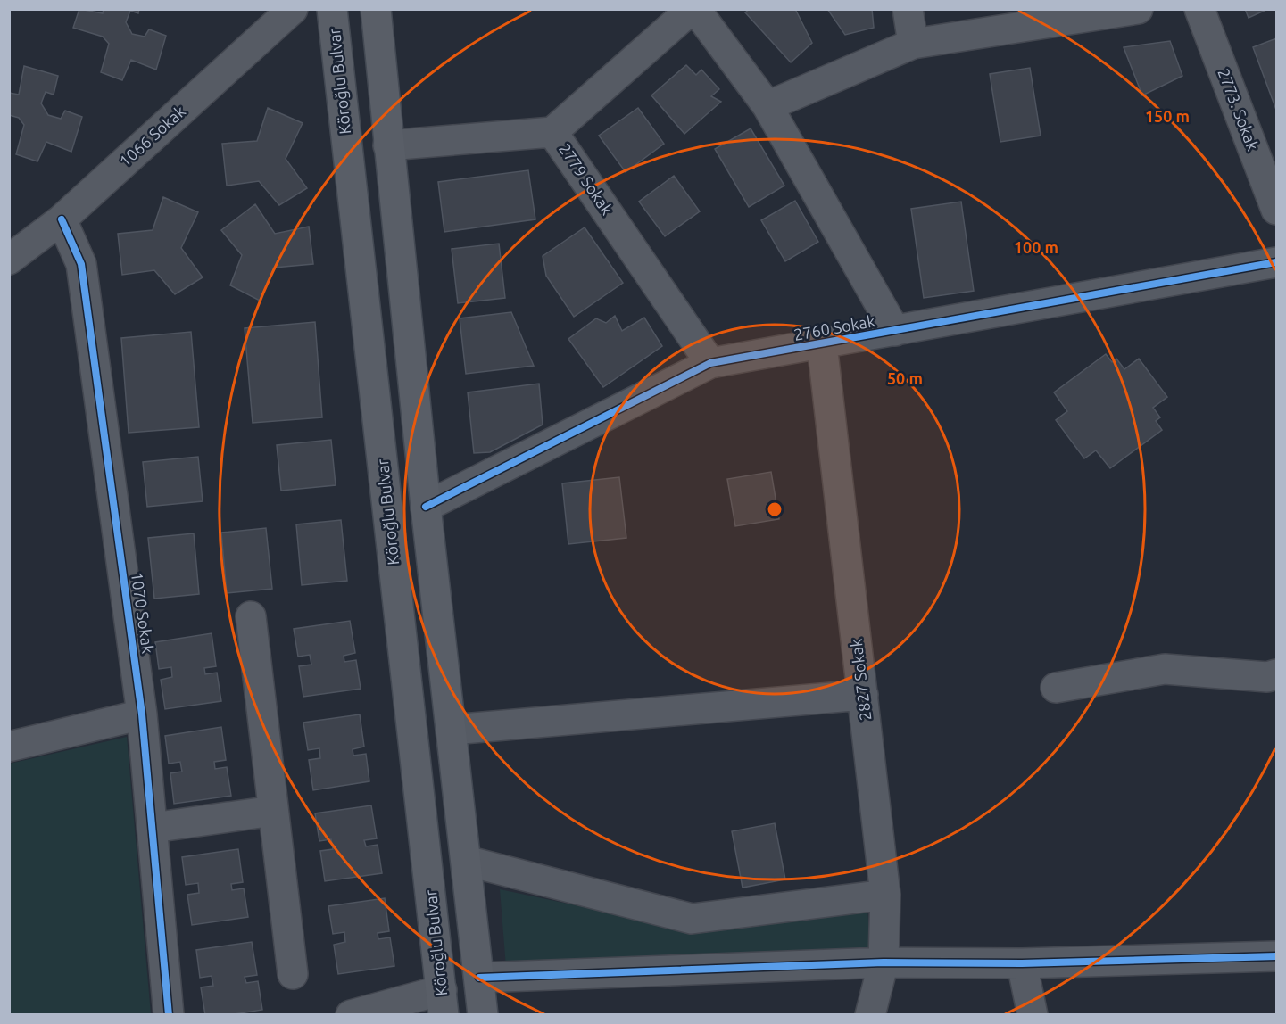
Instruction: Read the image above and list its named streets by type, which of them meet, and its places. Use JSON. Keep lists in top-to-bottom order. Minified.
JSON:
{"streets":{"main road":["Köroğlu Bulvar"],"street":["2773. Sokak","1066 Sokak","2779 Sokak","2760 Sokak","1070 Sokak","2827 Sokak"]},"crossings":[["1066 Sokak","1070 Sokak"],["2779 Sokak","2760 Sokak"],["2760 Sokak","2827 Sokak"]],"rings":["150 m","100 m","50 m"]}
